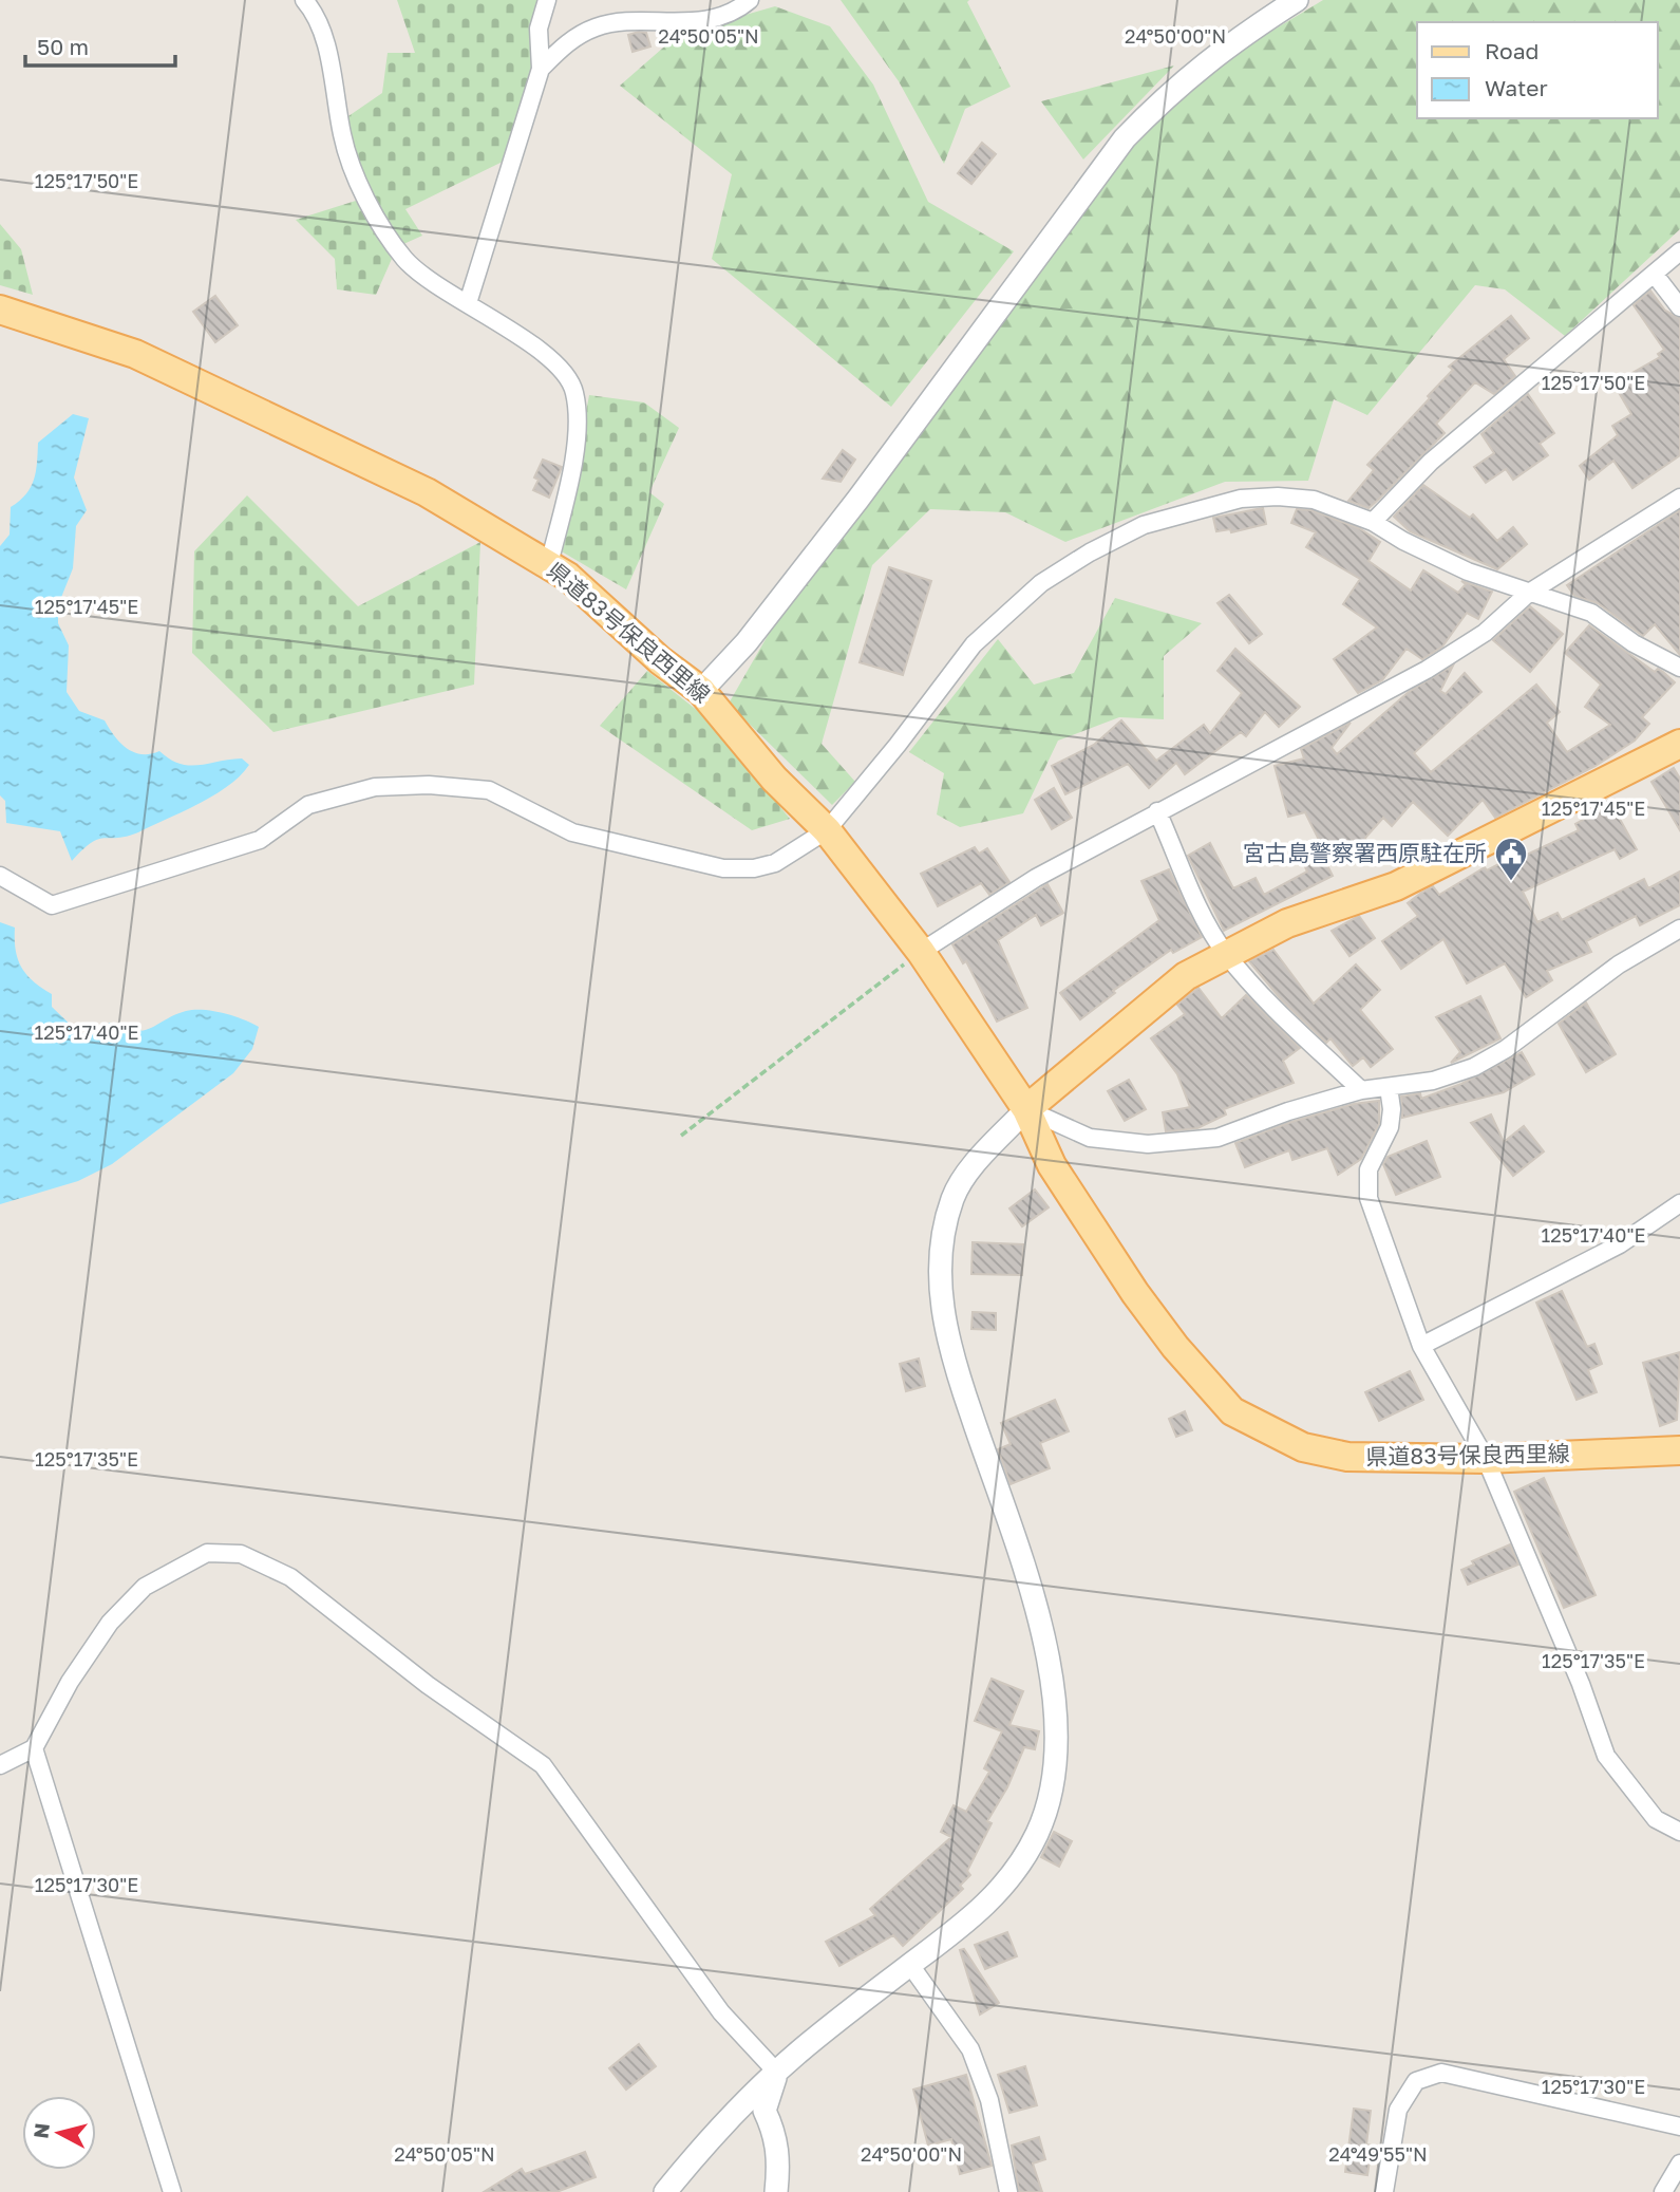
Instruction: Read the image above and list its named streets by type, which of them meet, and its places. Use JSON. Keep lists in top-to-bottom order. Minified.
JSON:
{"streets":{"main road":["県道83号保良西里線"]},"places":{"public building":["宮古島警察署西原駐在所"]},"legend":["Road","Water"],"scale_bar":"50 m","north":"left","coordinates":["24°50'05\"N","24°50'00\"N","125°17'50\"E","125°17'45\"E","125°17'40\"E","125°17'35\"E","125°17'30\"E","24°49'55\"N"]}
